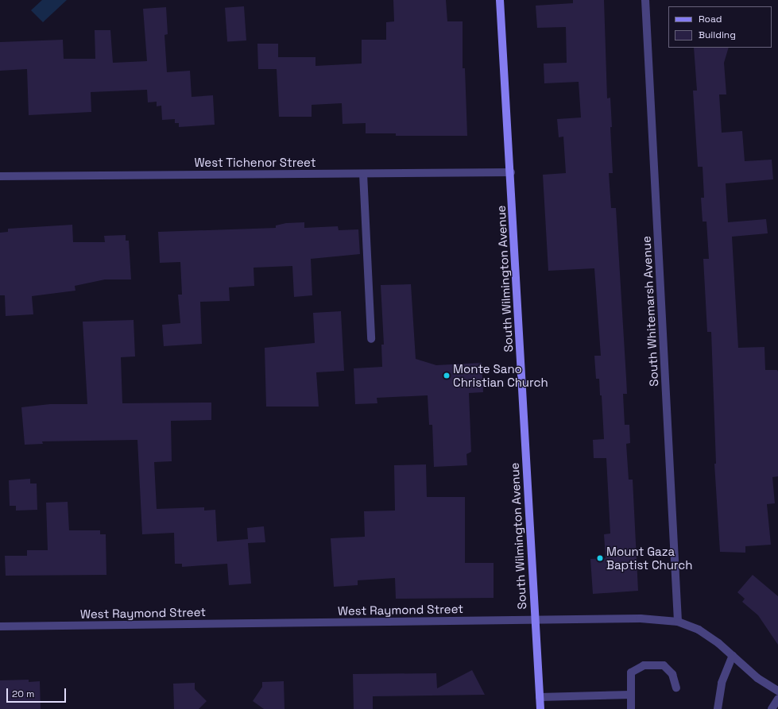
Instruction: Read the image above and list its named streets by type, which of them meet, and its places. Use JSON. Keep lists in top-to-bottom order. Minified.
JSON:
{"streets":{"main road":["South Wilmington Avenue"],"street":["West Tichenor Street","South Whitemarsh Avenue","West Raymond Street"]},"crossings":[["West Tichenor Street","South Wilmington Avenue"],["South Wilmington Avenue","West Raymond Street"],["South Whitemarsh Avenue","West Raymond Street"]],"places":["Monte Sano Christian Church","Mount Gaza Baptist Church"],"legend":["Road","Building"],"scale_bar":"20 m"}
